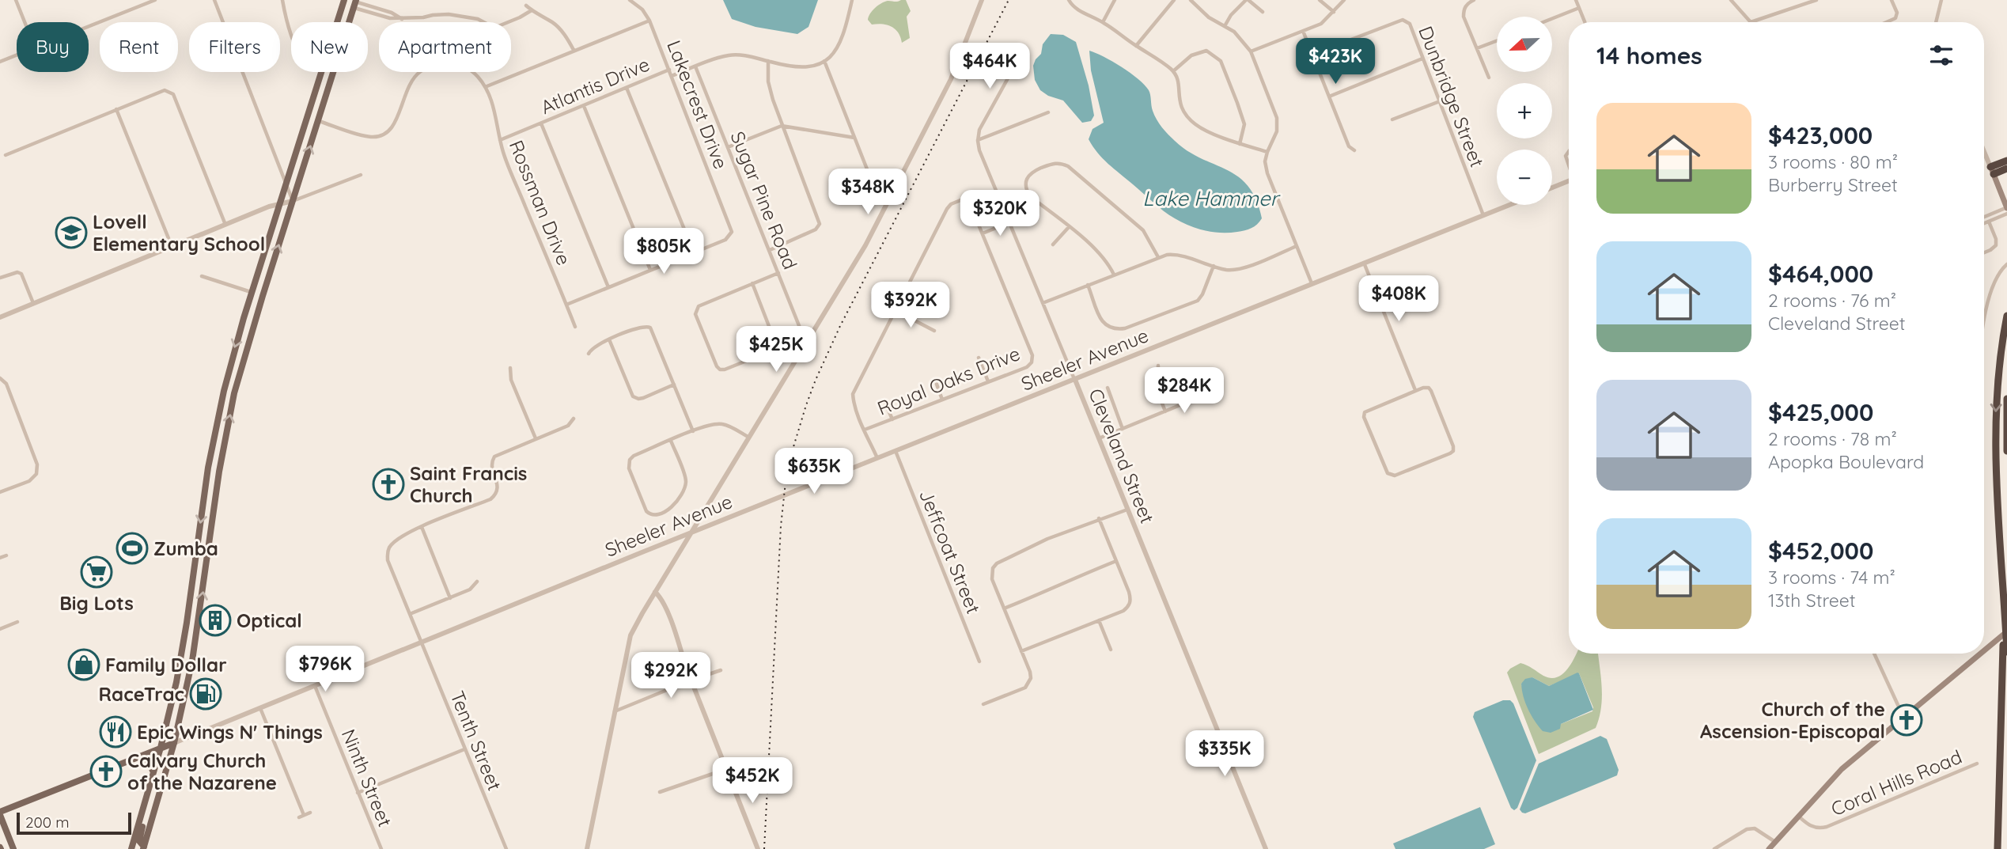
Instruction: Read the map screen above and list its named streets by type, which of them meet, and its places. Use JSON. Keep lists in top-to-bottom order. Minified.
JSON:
{"streets":{"main road":["Sheeler Avenue"],"street":["Atlantis Drive","Dunbridge Street","Lakecrest Drive","Sugar Pine Road","Rossman Drive","Royal Oaks Drive","Cleveland Street","Jeffcoat Street","Tenth Street","Ninth Street","Coral Hills Road"]},"crossings":[["Atlantis Drive","Lakecrest Drive"],["Atlantis Drive","Sugar Pine Road"],["Atlantis Drive","Rossman Drive"],["Dunbridge Street","Sheeler Avenue"],["Sheeler Avenue","Royal Oaks Drive"],["Sheeler Avenue","Cleveland Street"],["Sheeler Avenue","Jeffcoat Street"],["Sheeler Avenue","Tenth Street"],["Sheeler Avenue","Ninth Street"]],"water":["Lake Hammer"],"places":{"school or university":["Lovell Elementary School"],"church":["Saint Francis Church","Church of the Ascension-Episcopal","Calvary Church of the Nazarene"],"sports":["Zumba"],"supermarket":["Big Lots"],"building":["Optical"],"shop":["Family Dollar"],"fuel station":["RaceTrac"],"restaurant":["Epic Wings N' Things"]},"scale_bar":"200 m","north":"left","page":{"map_buttons":["+","−"],"chip":["Buy","Rent","Filters","New","Apartment"],"heading":"14 homes","price":["$423K","$464K","$348K","$320K","$805K","$408K","$392K","$425K","$284K","$635K","$796K","$292K","$335K","$452K"],"list":[{"name":"$423,000","note":"3 rooms · 80 m² · Burberry Street"},{"name":"$464,000","note":"2 rooms · 76 m² · Cleveland Street"},{"name":"$425,000","note":"2 rooms · 78 m² · Apopka Boulevard"},{"name":"$452,000","note":"3 rooms · 74 m² · 13th Street"}],"scale":"200 m"}}
